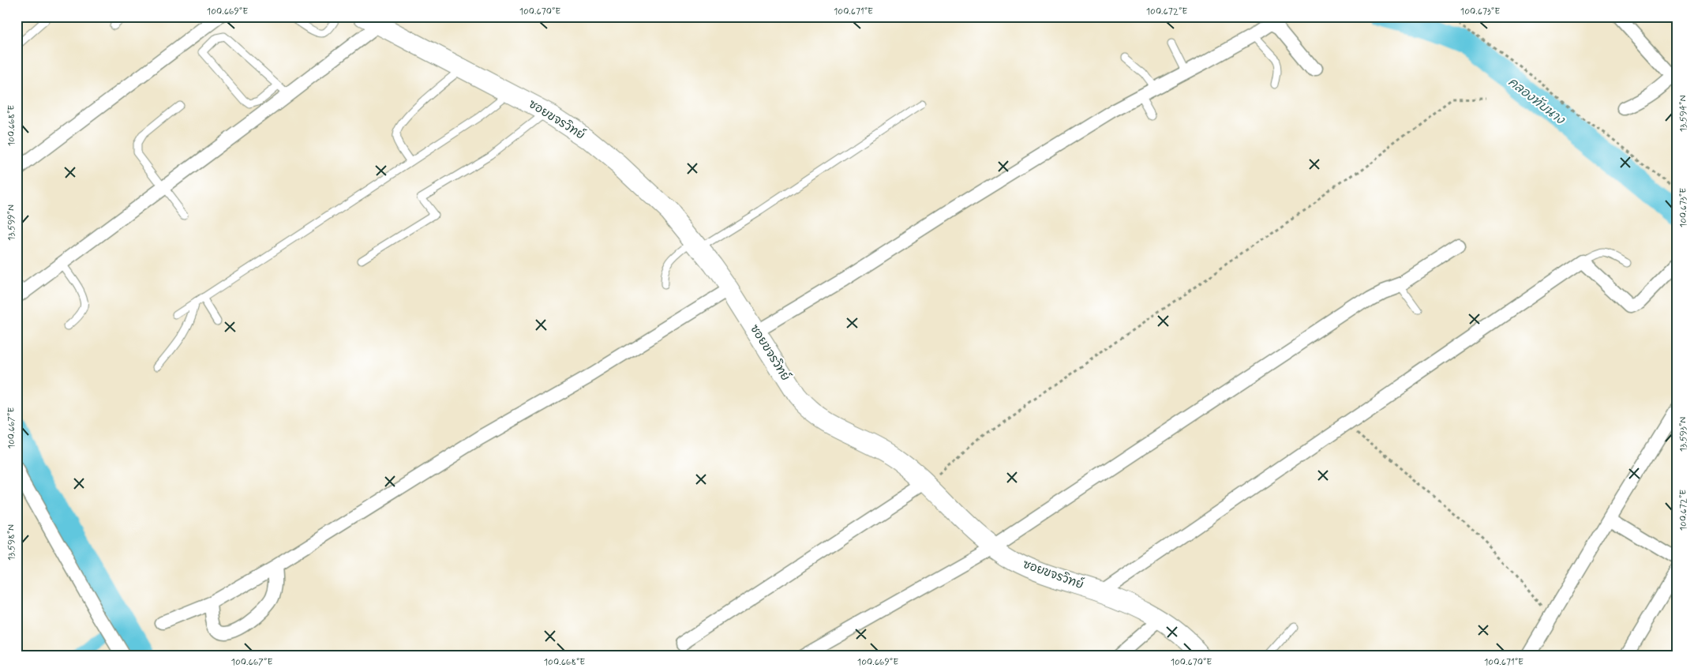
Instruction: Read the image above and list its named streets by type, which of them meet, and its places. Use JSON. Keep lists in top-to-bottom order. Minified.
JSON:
{"streets":{"street":["ซอยขจรวิทย์"]},"water":["คลองทับนาง"],"coordinates":["100.669°E","100.670°E","100.671°E","100.672°E","100.673°E","13.594°N","100.668°E","13.599°N","100.667°E","13.593°N","13.598°N"]}
